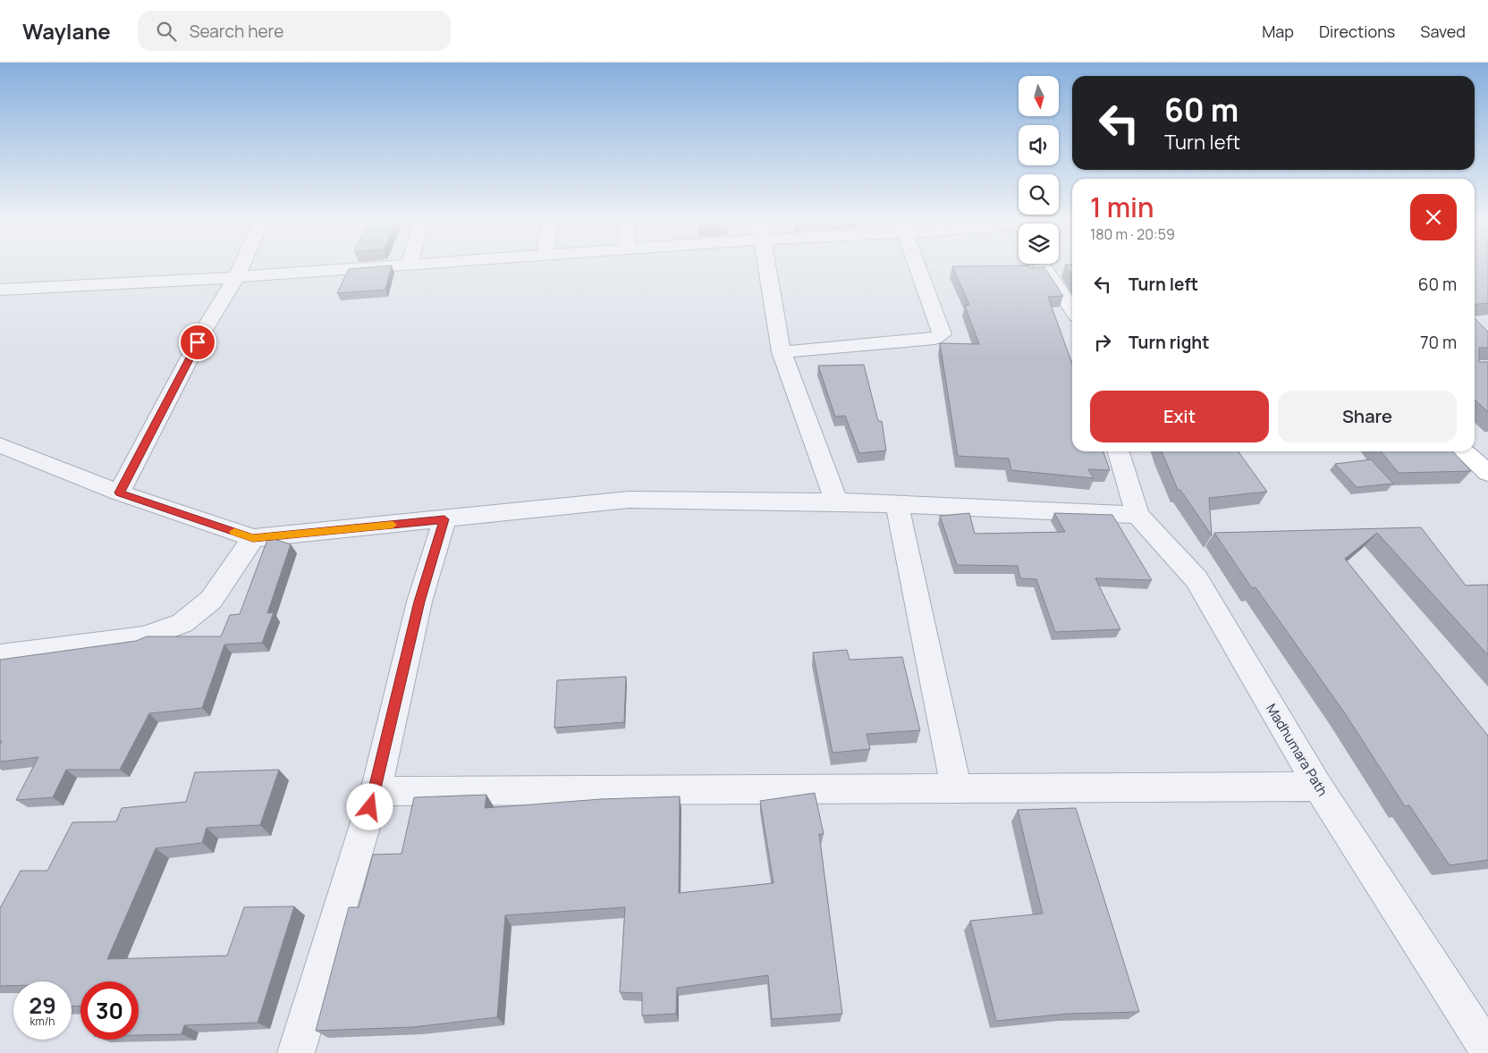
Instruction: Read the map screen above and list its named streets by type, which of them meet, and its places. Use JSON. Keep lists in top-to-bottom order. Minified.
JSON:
{"streets":{"street":["Madhumara Path"]},"north":"bottom","page":{"header":"Waylane","search":"Search here","nav":["Map","Directions","Saved"],"turn":["60 m","Turn left"],"heading":["1 min","180 m · 20:59"],"list":[{"name":"Turn left","value":"60 m"},{"name":"Turn right","value":"70 m"}],"buttons":["Exit","Share"],"speed":"29 km/h","limit":"30"}}
